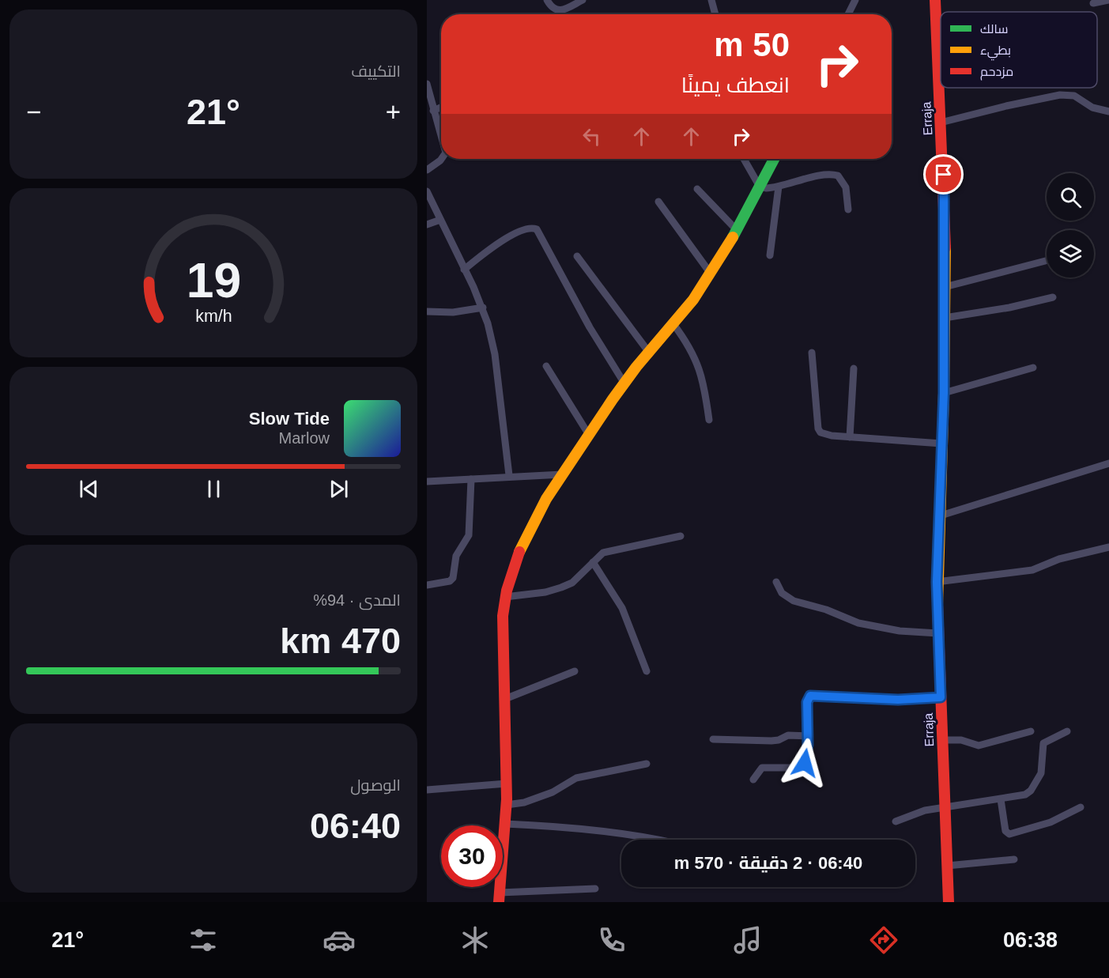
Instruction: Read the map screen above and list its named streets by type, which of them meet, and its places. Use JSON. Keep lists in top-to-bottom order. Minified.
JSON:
{"streets":{"street":["Erraja"]},"legend":["سالك","بطيء","مزدحم"],"page":{"tile":["التكييف",["المدى · 94%","470 km"],["الوصول","06:40"]],"turn":["50 m","انعطف يمينًا"],"heat":["−","21°","+"],"song":["Slow Tide","Marlow"],"limit":"30","trip":"06:40 · 2 دقيقة · 570 m","tabs":["06:38","21°"],"gauge":["19","km/h"]}}
